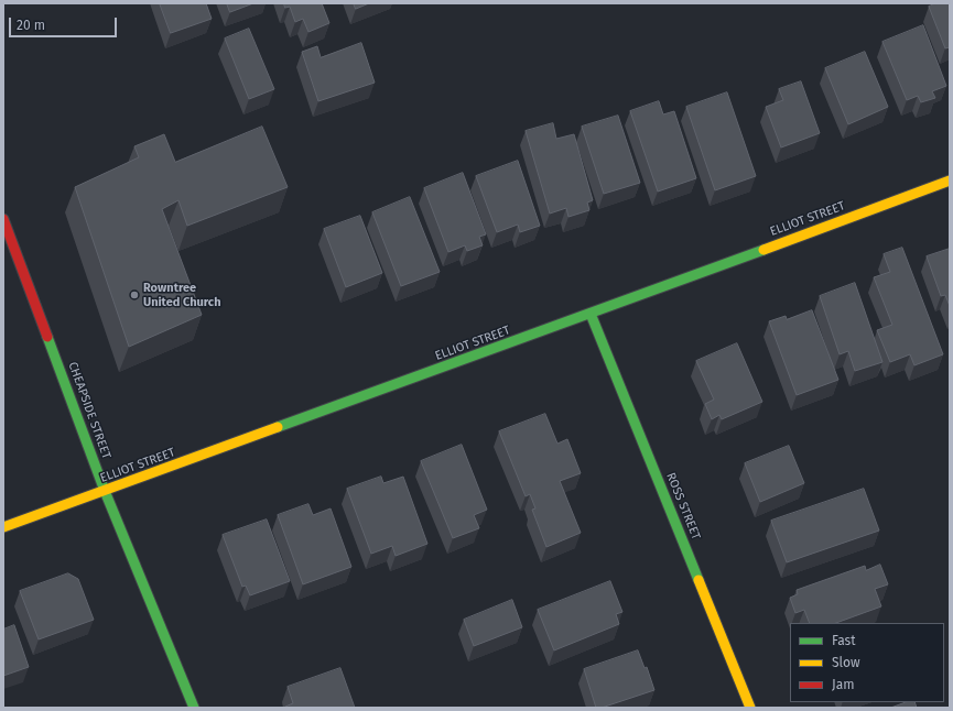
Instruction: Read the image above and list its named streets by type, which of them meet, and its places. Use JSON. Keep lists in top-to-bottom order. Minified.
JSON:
{"streets":{"street":["ELLIOT STREET","CHEAPSIDE STREET","ROSS STREET"]},"crossings":[["ELLIOT STREET","CHEAPSIDE STREET"],["ELLIOT STREET","ROSS STREET"]],"places":["Rowntree United Church"],"legend":["Fast","Slow","Jam"],"scale_bar":"20 m"}
